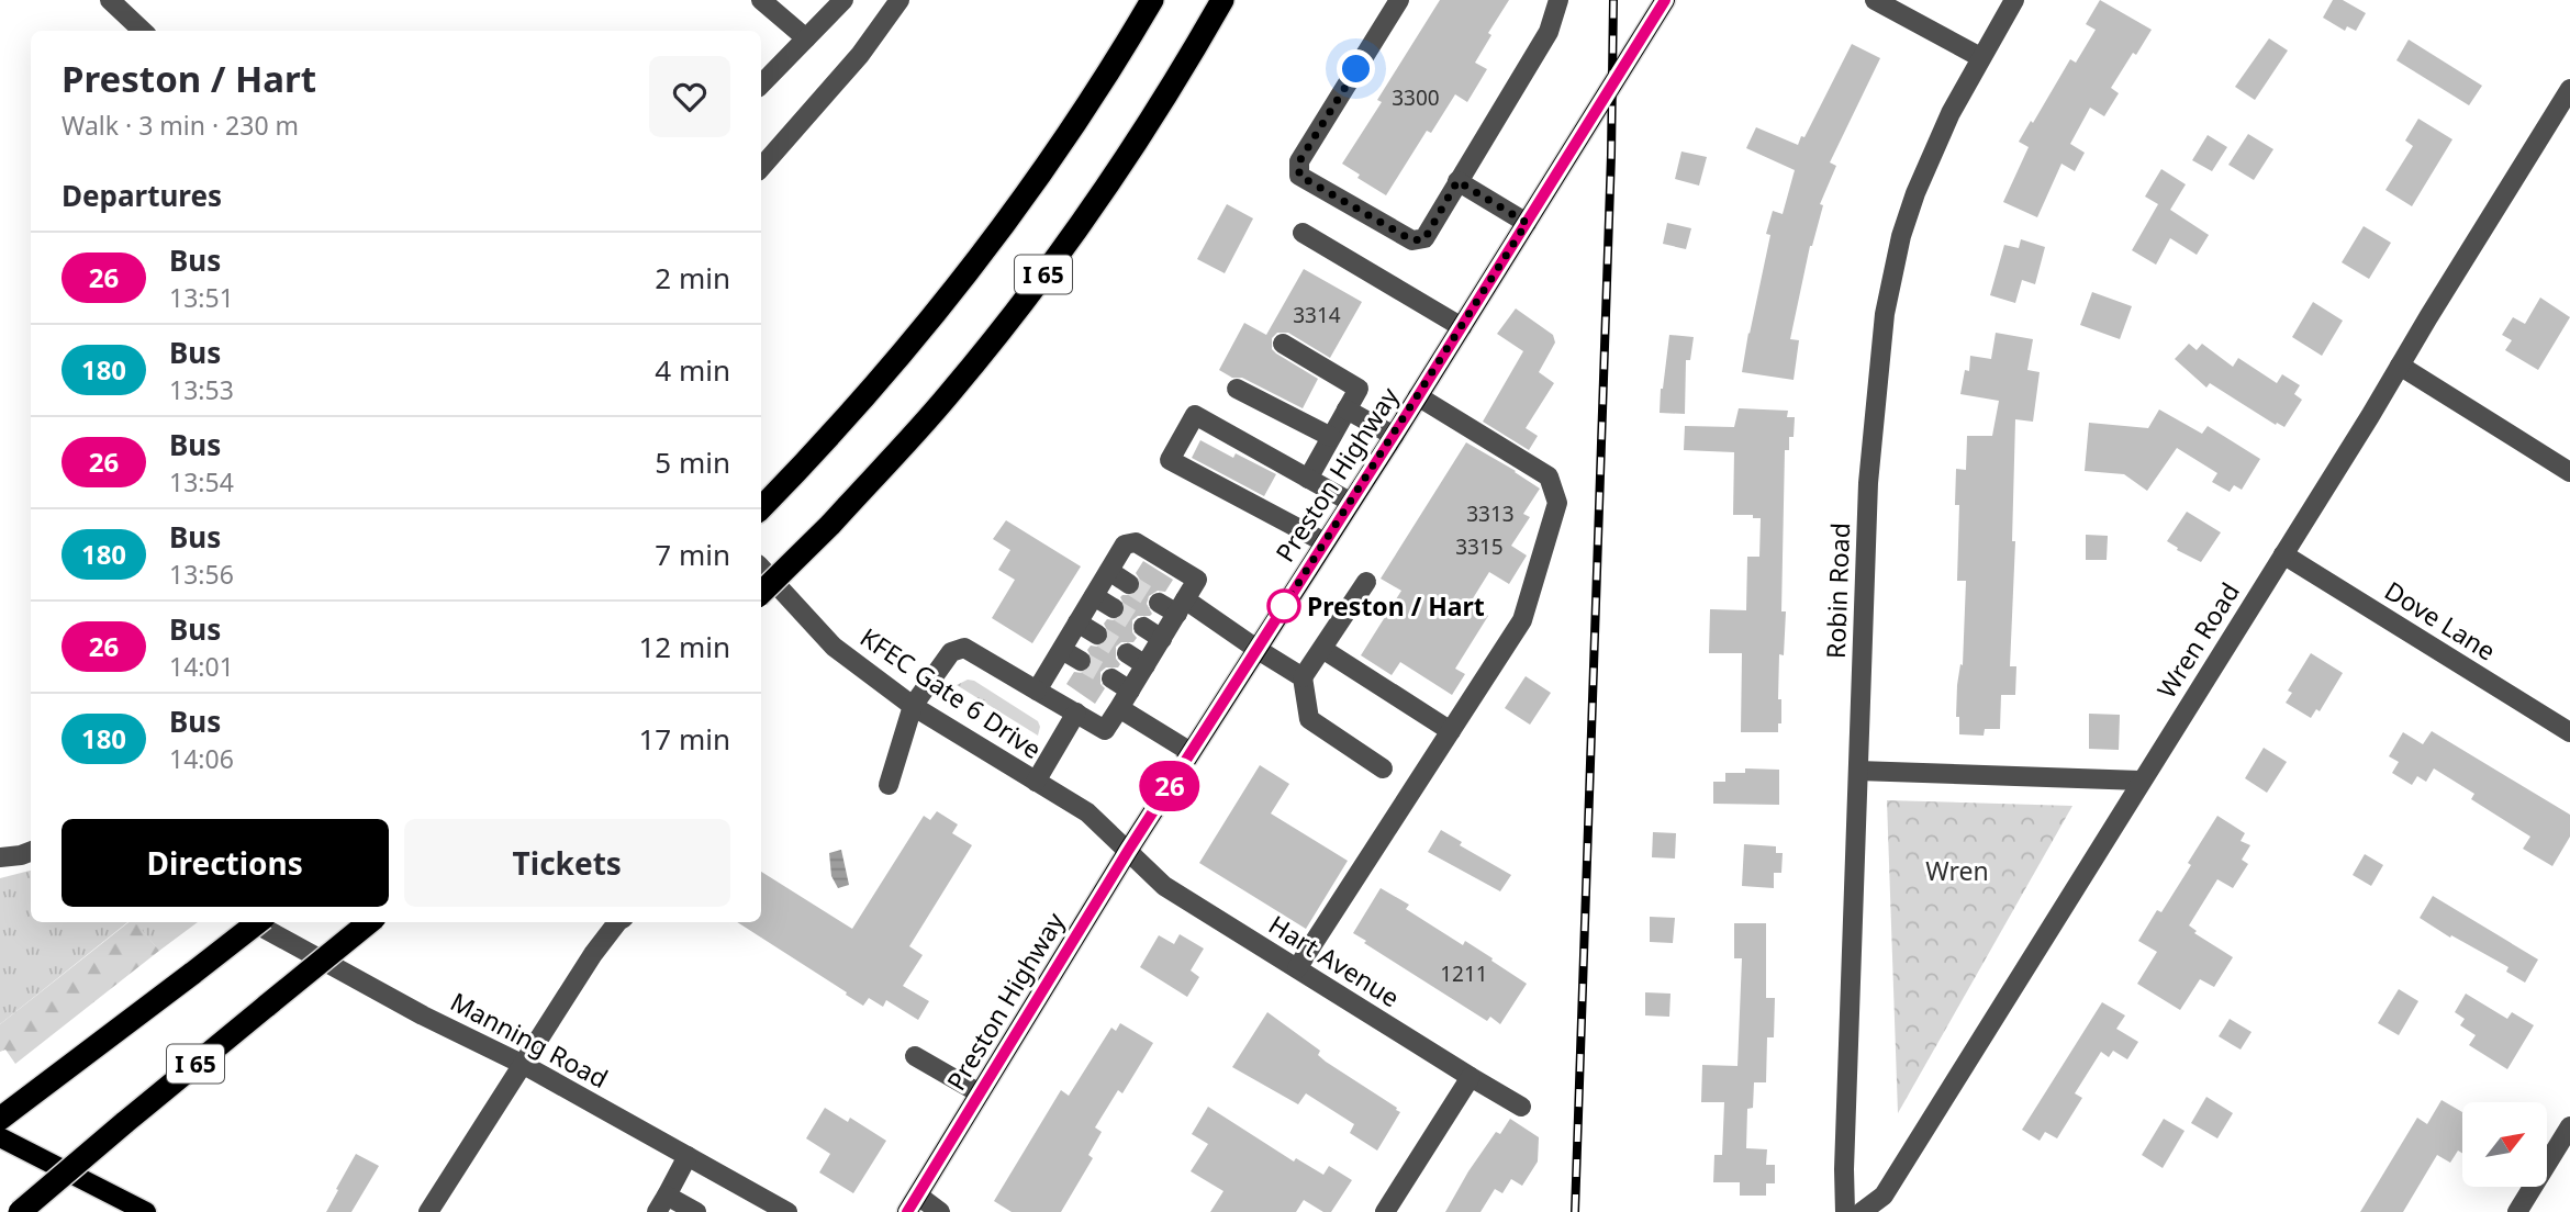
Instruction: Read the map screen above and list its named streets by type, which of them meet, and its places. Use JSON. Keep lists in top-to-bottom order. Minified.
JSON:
{"streets":{"highway":["I 65"],"main road":["Preston Highway"],"street":["Robin Road","Dove Lane","Wren Road","KFEC Gate 6 Drive","Hart Avenue","Manning Road"]},"crossings":[["Preston Highway","KFEC Gate 6 Drive"],["Preston Highway","Hart Avenue"],["Dove Lane","Wren Road"],["KFEC Gate 6 Drive","Hart Avenue"]],"parks":["Wren"],"places":["Preston / Hart"],"lines":["bus line 26"],"house_numbers":["3300","3314","3313","3315","1211"],"north":"top right","page":{"on_map":"26","heading":[["Preston / Hart","Walk · 3 min · 230 m"],"Departures"],"list":[{"mark":"26","name":"Bus","note":"13:51","value":"2 min"},{"mark":"180","name":"Bus","note":"13:53","value":"4 min"},{"mark":"26","name":"Bus","note":"13:54","value":"5 min"},{"mark":"180","name":"Bus","note":"13:56","value":"7 min"},{"mark":"26","name":"Bus","note":"14:01","value":"12 min"},{"mark":"180","name":"Bus","note":"14:06","value":"17 min"}],"buttons":["Directions","Tickets"]}}
